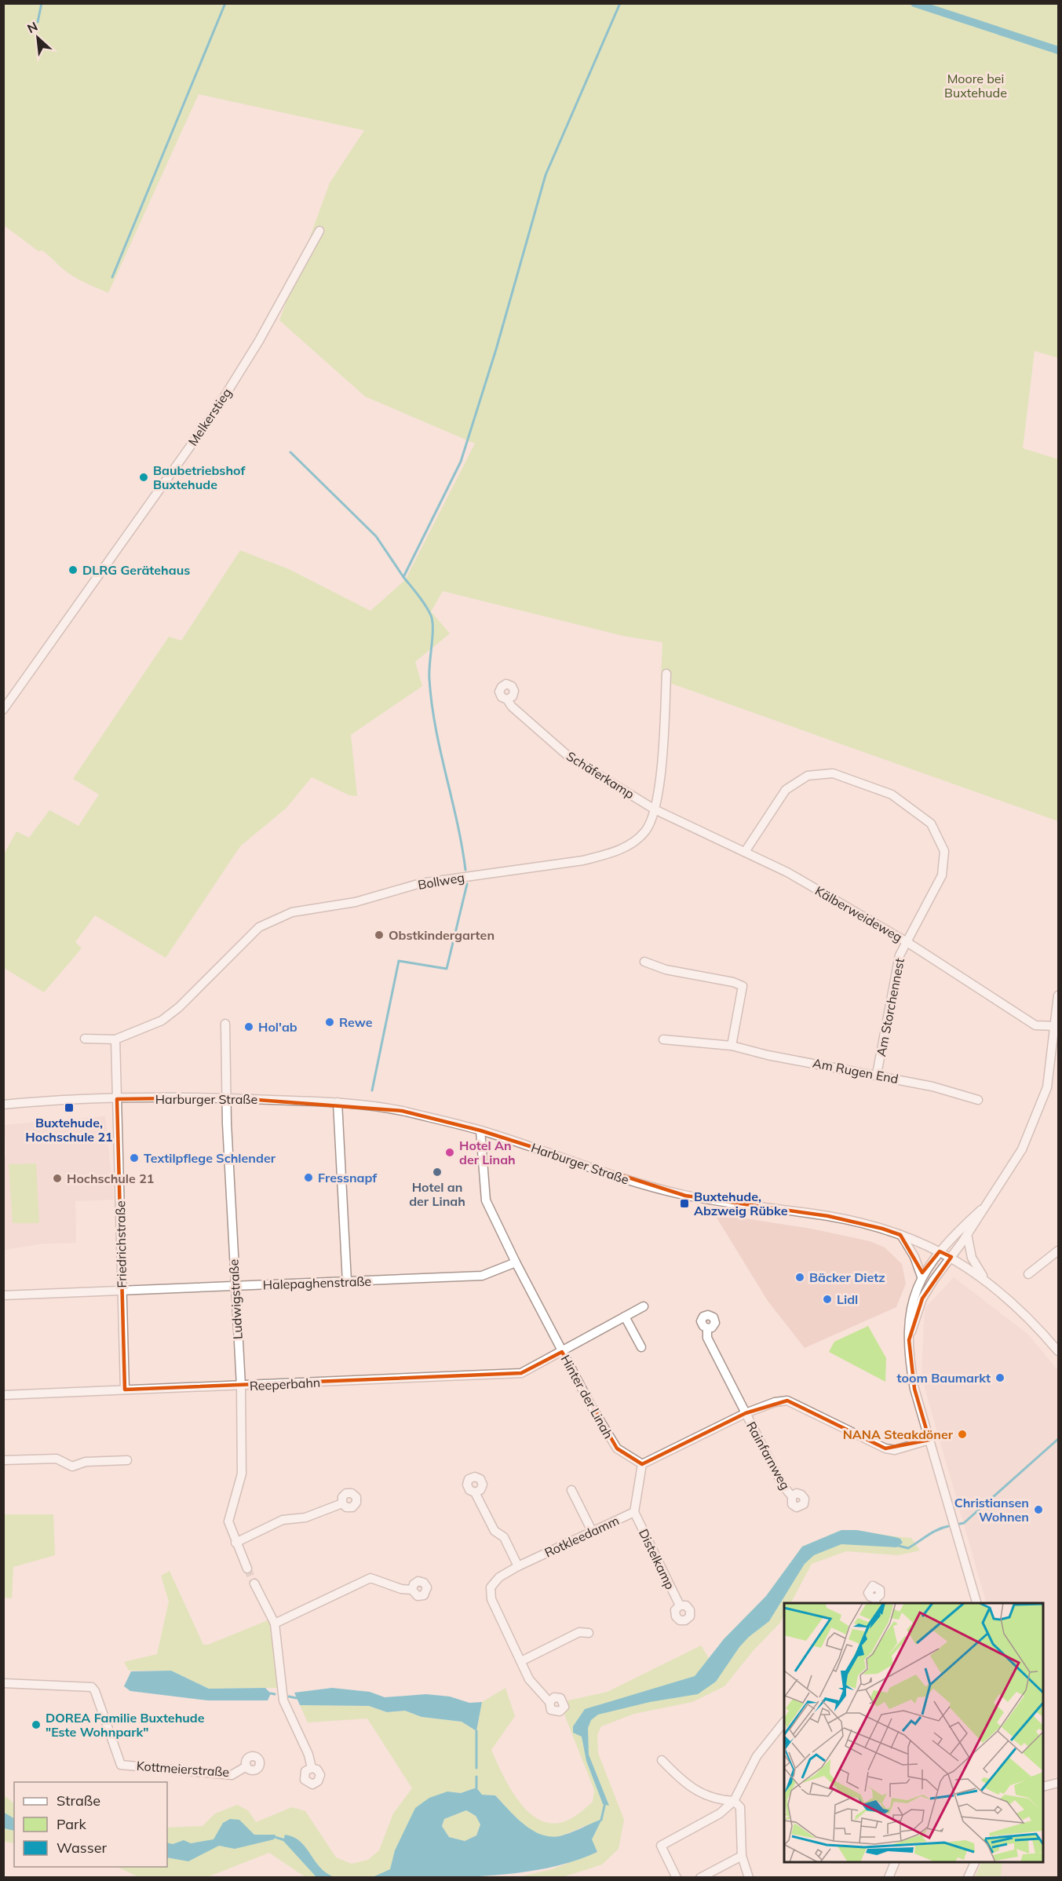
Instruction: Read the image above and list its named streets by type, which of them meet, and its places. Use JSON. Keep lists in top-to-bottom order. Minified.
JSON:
{"streets":{"street":["Melkerstieg","Schäferkamp","Bollweg","Kälberweideweg","Am Storchennest","Am Rugen End","Harburger Straße","Friedrichstraße","Halepaghenstraße","Ludwigstraße","Reeperbahn","Hinter der Linah","Rainfarnweg","Rotkleedamm","Distelkamp","Kottmeierstraße"]},"crossings":[["Schäferkamp","Bollweg"],["Schäferkamp","Kälberweideweg"],["Bollweg","Kälberweideweg"],["Kälberweideweg","Am Storchennest"],["Am Storchennest","Am Rugen End"],["Harburger Straße","Friedrichstraße"],["Harburger Straße","Ludwigstraße"],["Harburger Straße","Hinter der Linah"],["Friedrichstraße","Halepaghenstraße"],["Friedrichstraße","Reeperbahn"],["Halepaghenstraße","Ludwigstraße"],["Halepaghenstraße","Hinter der Linah"],["Ludwigstraße","Reeperbahn"],["Reeperbahn","Hinter der Linah"],["Hinter der Linah","Rotkleedamm"],["Rotkleedamm","Distelkamp"]],"parks":["Moore bei Buxtehude"],"places":{"other":["Baubetriebshof Buxtehude","DLRG Gerätehaus","Obstkindergarten","Rewe","Hol'ab","Hotel An der Linah","Textilpflege Schlender","Hotel an der Linah","Fressnapf","Hochschule 21","Bäcker Dietz","Lidl","toom Baumarkt","NANA Steakdöner","Christiansen Wohnen","DOREA Familie Buxtehude \"Este Wohnpark\""],"transit":["Buxtehude, Hochschule 21","Buxtehude, Abzweig Rübke"]},"legend":["Straße","Park","Wasser"],"north":"top left"}
